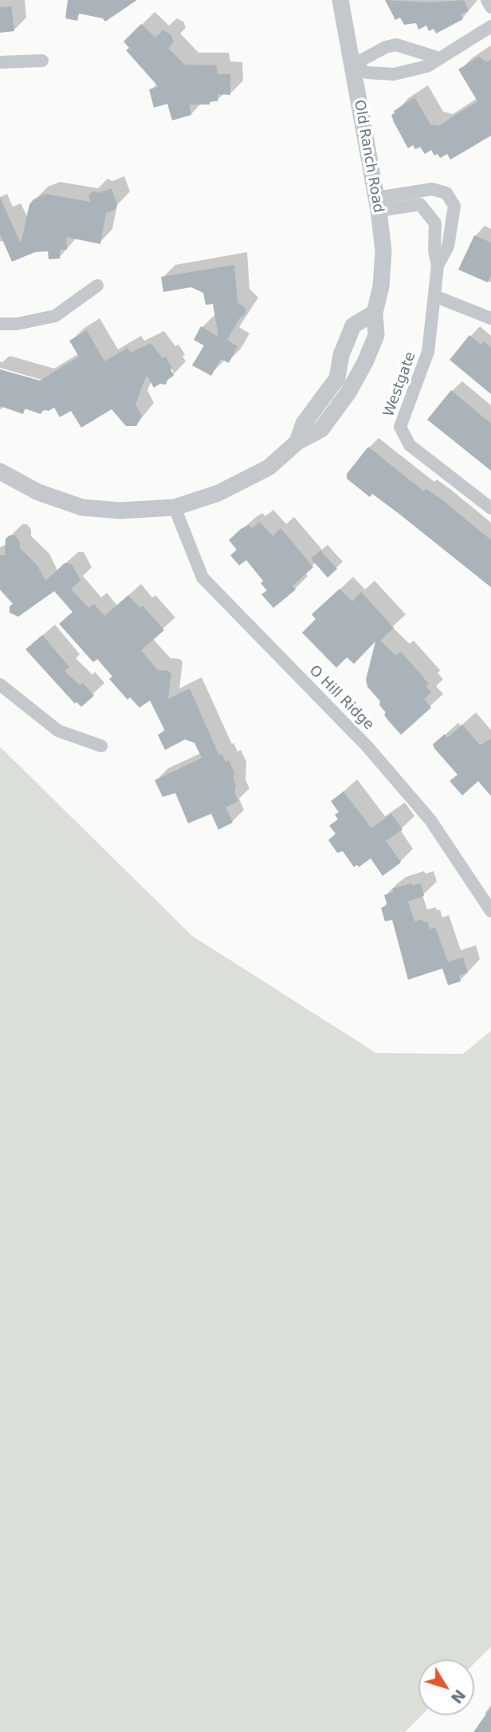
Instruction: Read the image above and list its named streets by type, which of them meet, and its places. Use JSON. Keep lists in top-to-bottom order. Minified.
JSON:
{"streets":{"street":["Old Ranch Road","Westgate","O Hill Ridge"]},"crossings":[["Old Ranch Road","Westgate"],["Old Ranch Road","O Hill Ridge"]],"north":"bottom right"}
